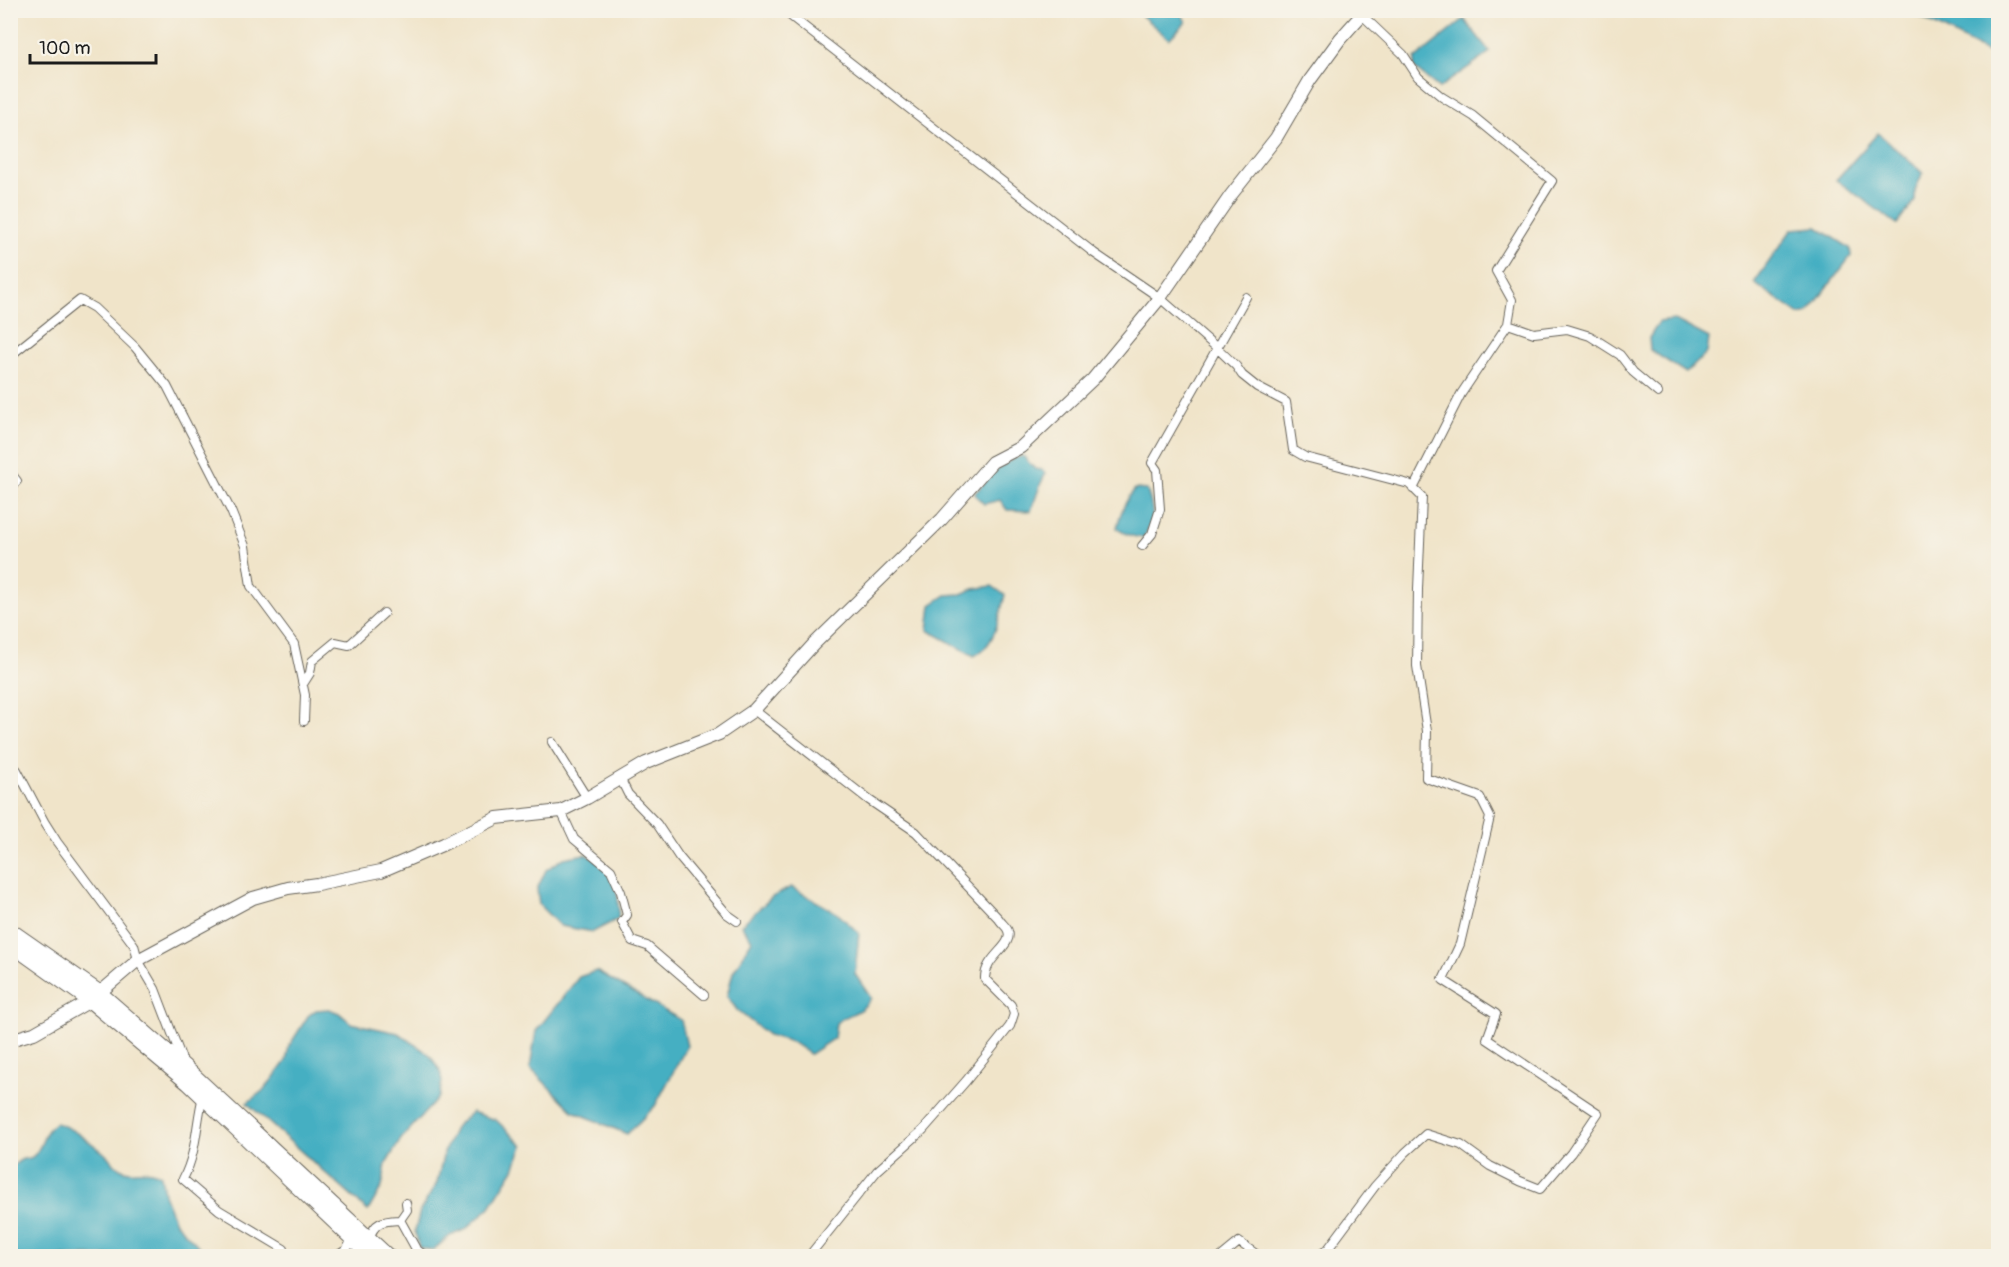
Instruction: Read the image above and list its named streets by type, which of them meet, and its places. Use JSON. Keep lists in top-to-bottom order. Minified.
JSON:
{"scale_bar":"100 m"}
